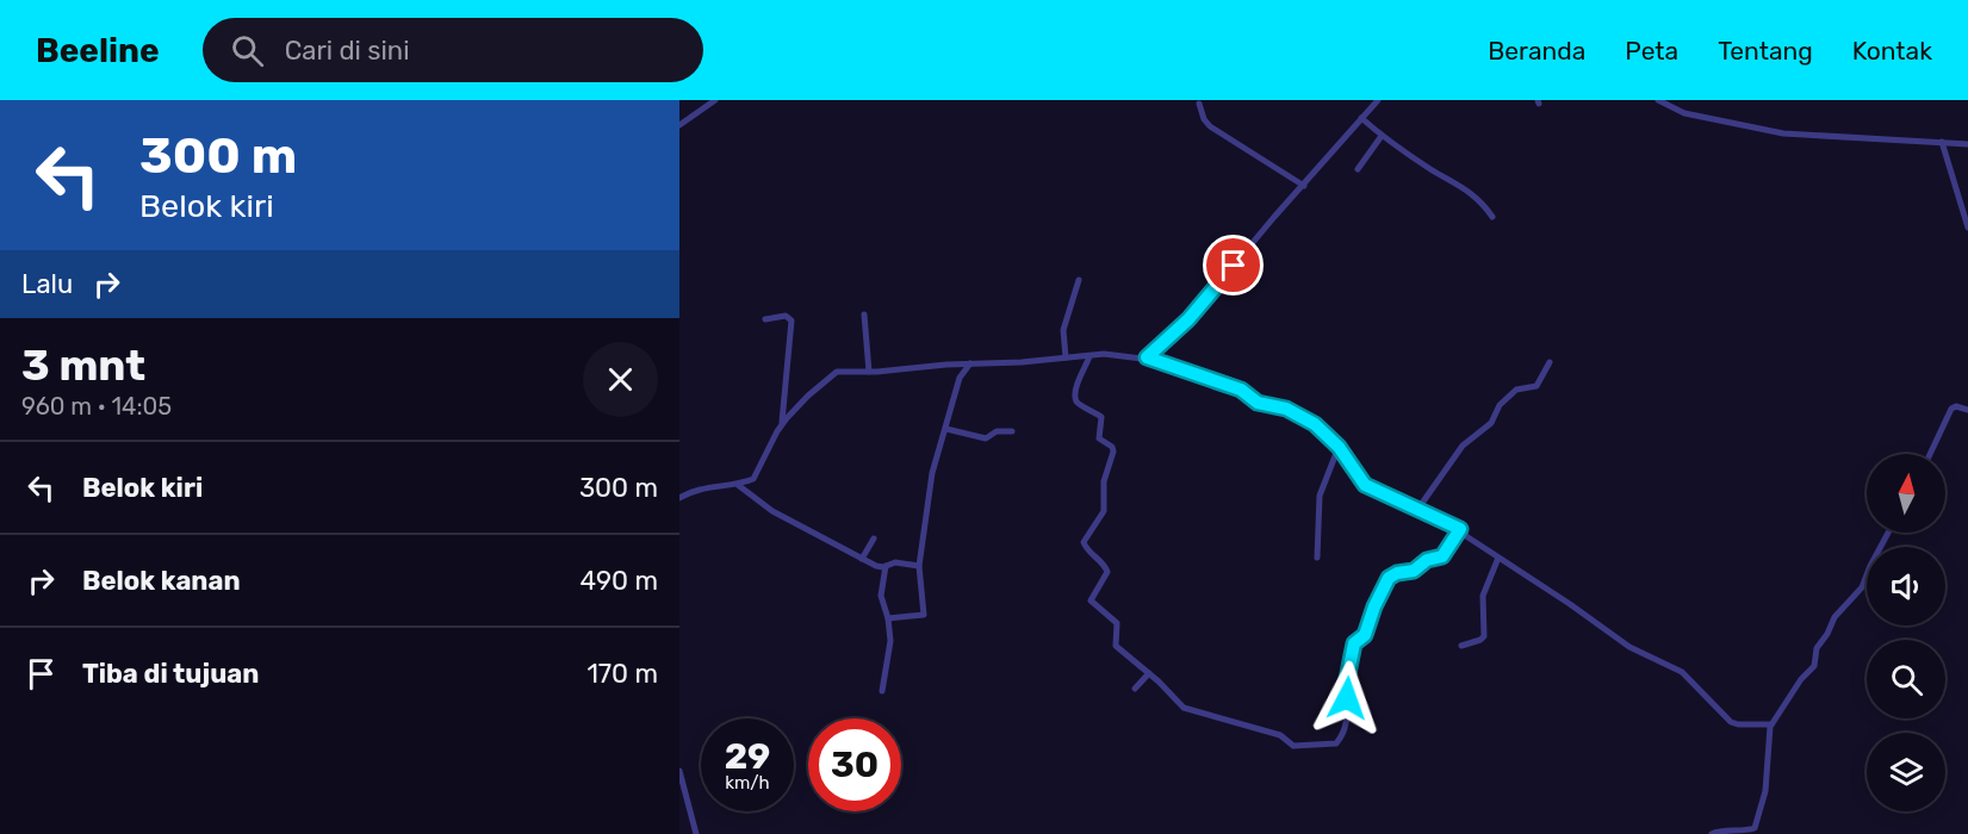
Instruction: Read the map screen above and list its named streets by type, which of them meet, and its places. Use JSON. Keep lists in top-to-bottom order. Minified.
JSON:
{"north":"top","page":{"header":"Beeline","search":"Cari di sini","nav":["Beranda","Peta","Tentang","Kontak"],"turn":["300 m","Belok kiri"],"then":"Lalu","heading":["3 mnt","960 m · 14:05"],"list":[{"name":"Belok kiri","value":"300 m"},{"name":"Belok kanan","value":"490 m"},{"name":"Tiba di tujuan","value":"170 m"}],"speed":"29 km/h","limit":"30"}}
